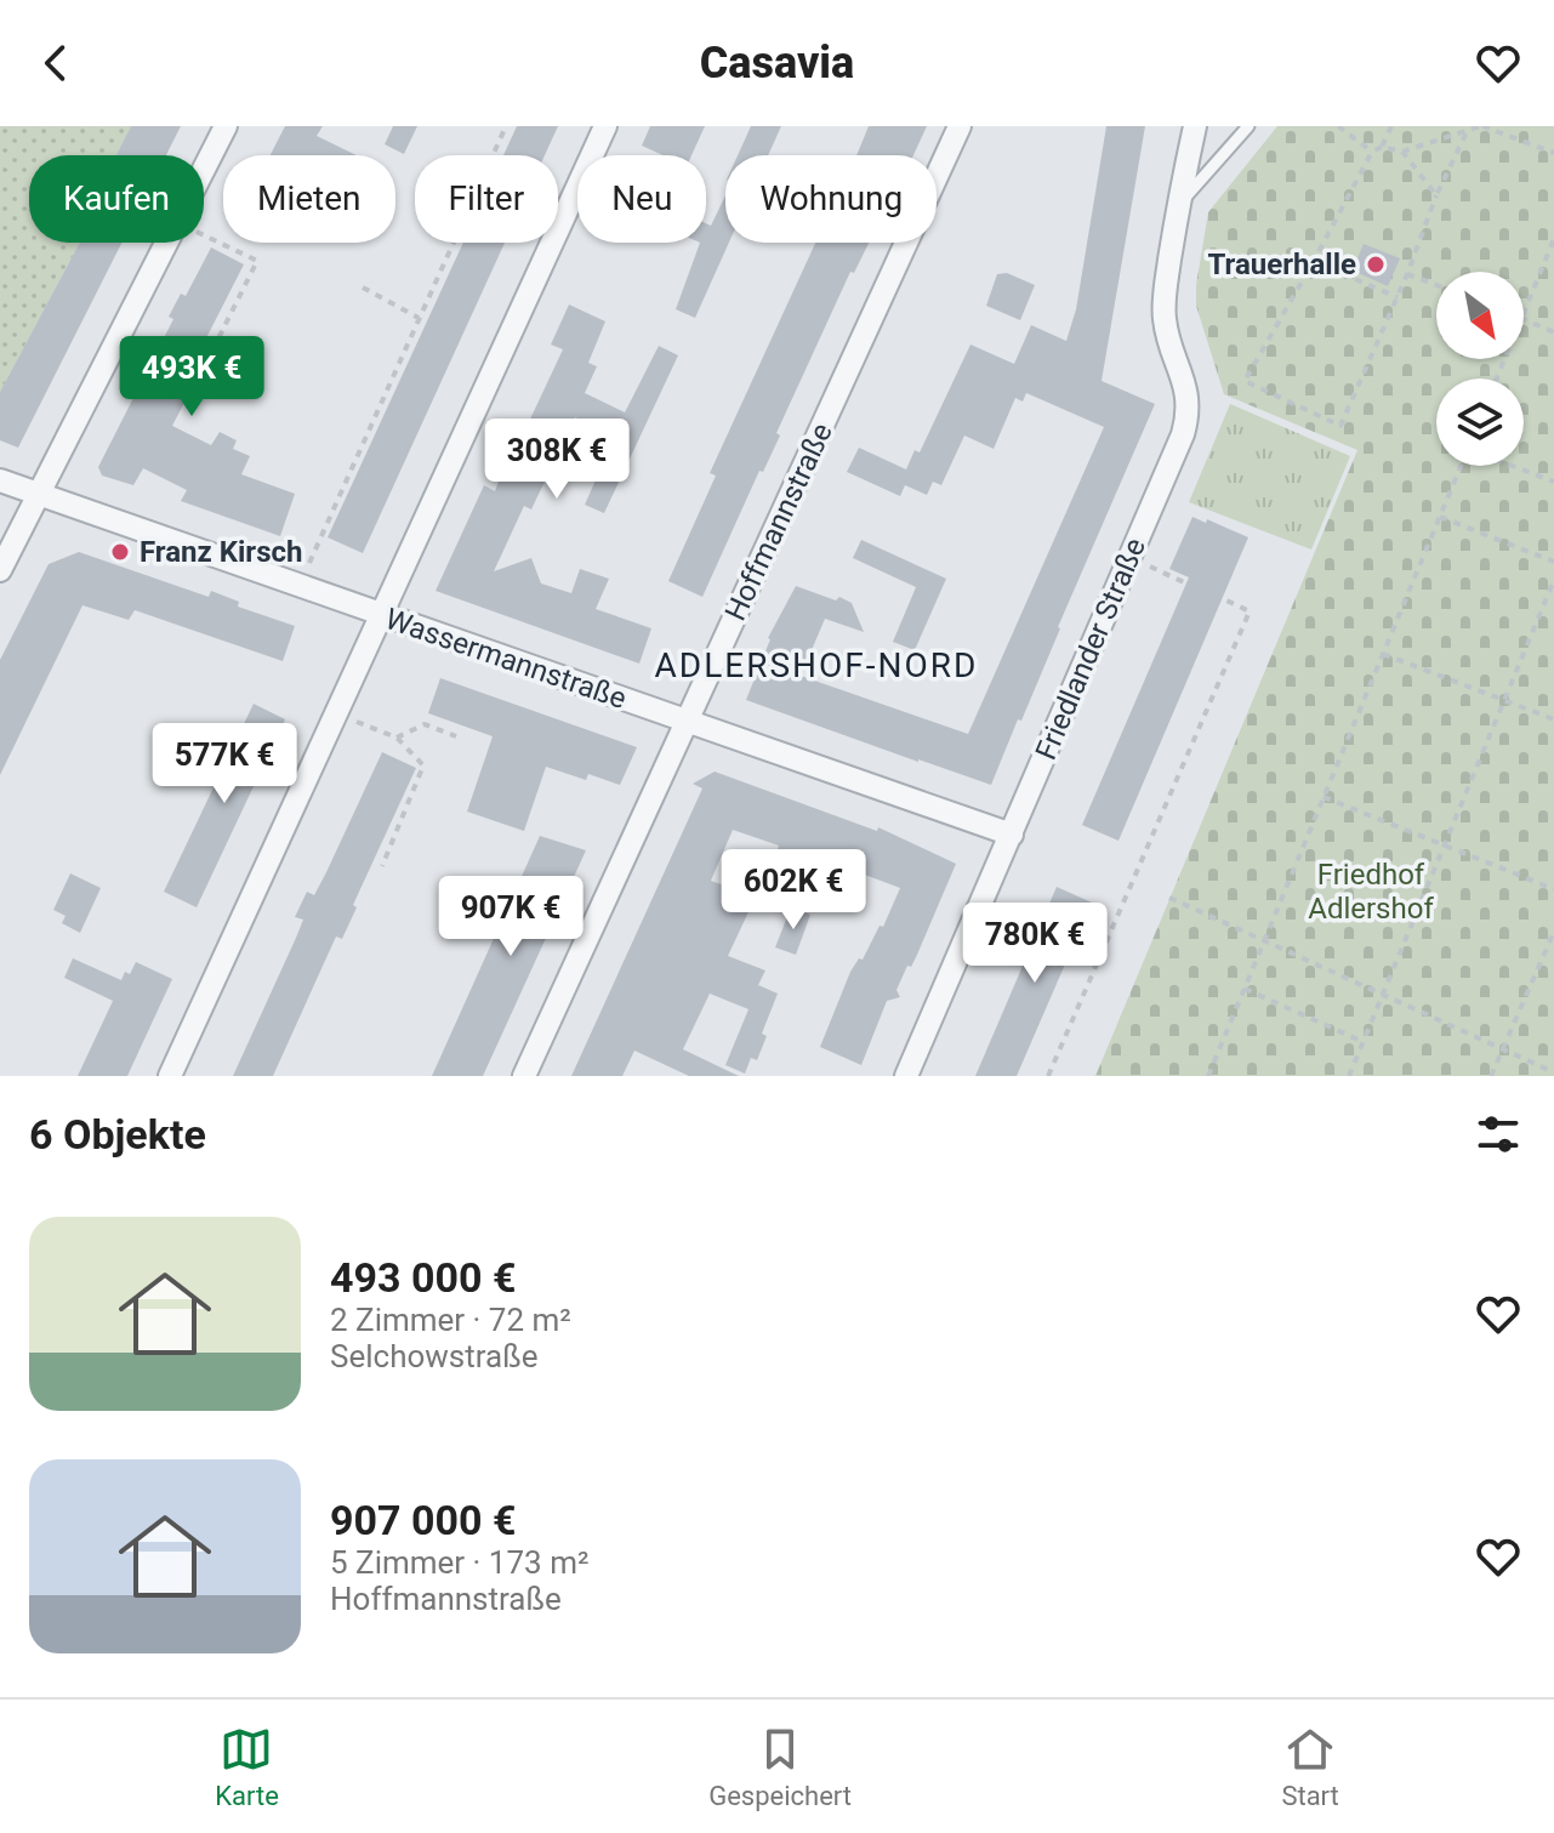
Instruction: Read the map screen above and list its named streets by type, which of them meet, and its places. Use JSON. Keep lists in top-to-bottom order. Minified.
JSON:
{"streets":{"street":["Hoffmannstraße","Friedlander Straße","Wassermannstraße"]},"crossings":[["Hoffmannstraße","Wassermannstraße"],["Friedlander Straße","Wassermannstraße"]],"districts":["ADLERSHOF-NORD"],"parks":["Friedhof Adlershof"],"places":["Trauerhalle","Franz Kirsch"],"north":"bottom right","page":{"header":"Casavia","chip":["Kaufen","Mieten","Filter","Neu","Wohnung"],"price":["493K €","308K €","577K €","602K €","907K €","780K €"],"heading":"6 Objekte","list":[{"name":"493 000 €","note":"2 Zimmer · 72 m² · Selchowstraße"},{"name":"907 000 €","note":"5 Zimmer · 173 m² · Hoffmannstraße"}],"tabs":["Karte","Gespeichert","Start"]}}
